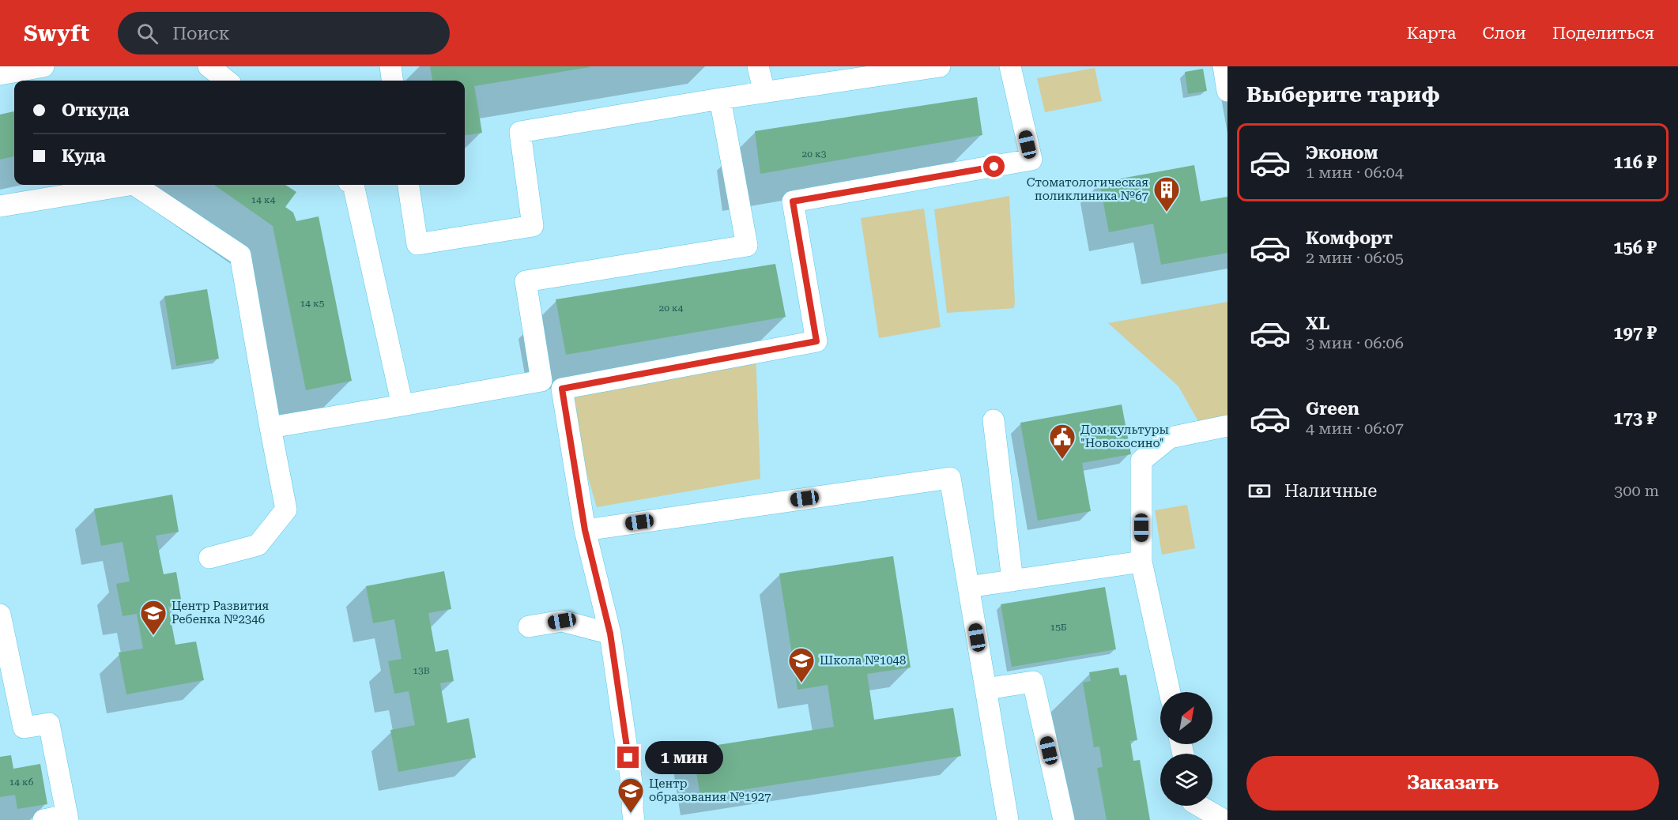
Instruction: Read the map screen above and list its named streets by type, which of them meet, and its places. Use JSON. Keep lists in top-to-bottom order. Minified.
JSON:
{"places":{"building":["Стоматологическая поликлиника №67"],"public building":["Дом культуры \"Новокосино\""],"school or university":["Центр Развития Ребенка №2346","Школа №1048","Центр образования №1927"]},"house_numbers":["20 к3","14 к4","14 к5","20 к4","15Б","13В","14 к6"],"north":"top right","page":{"header":"Swyft","search":"Поиск","nav":["Карта","Слои","Поделиться"],"heading":"Выберите тариф","banner":["Откуда","Куда"],"list":[{"name":"Эконом","note":"1 мин · 06:04","value":"116 ₽"},{"name":"Комфорт","note":"2 мин · 06:05","value":"156 ₽"},{"name":"XL","note":"3 мин · 06:06","value":"197 ₽"},{"name":"Green","note":"4 мин · 06:07","value":"173 ₽"}],"pay":["Наличные","300 m"],"bubble":"1 мин","buttons":"Заказать"}}
